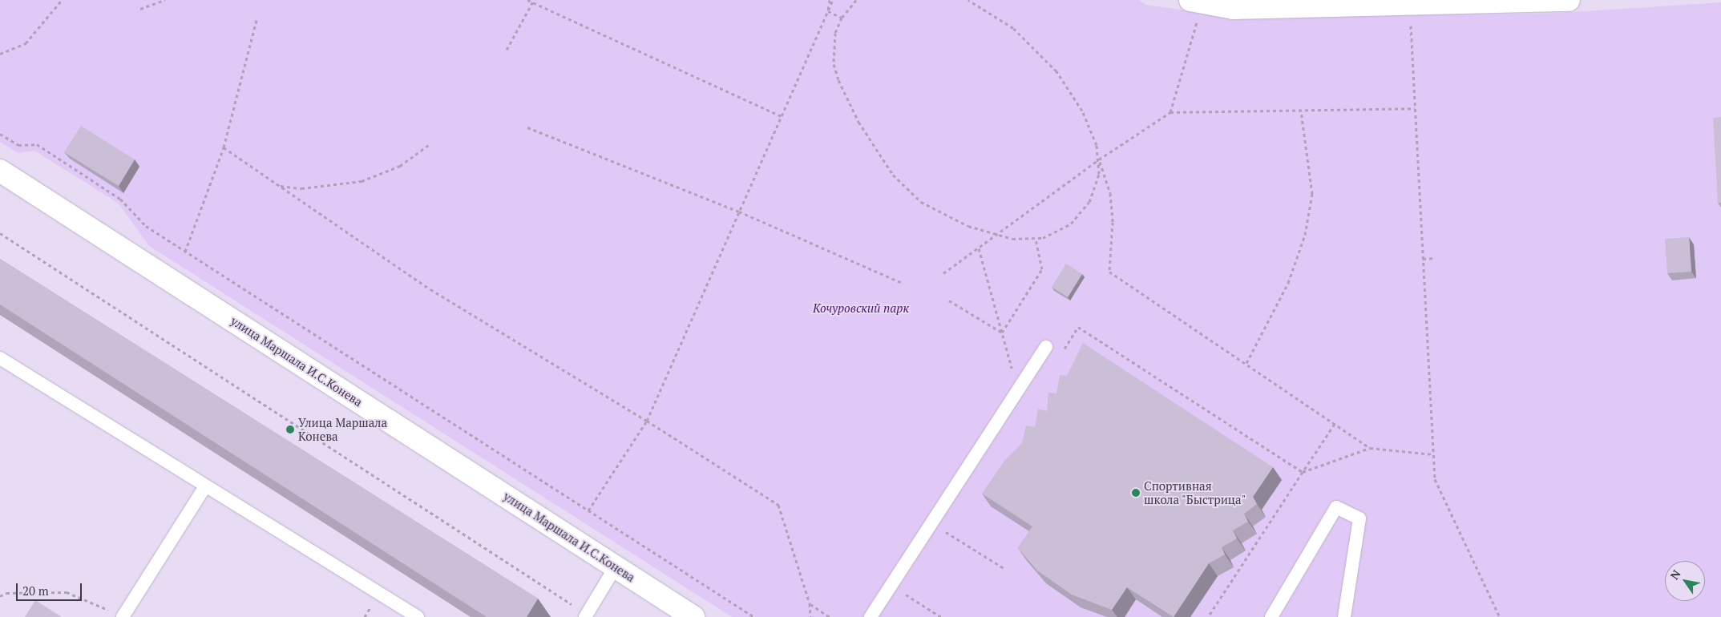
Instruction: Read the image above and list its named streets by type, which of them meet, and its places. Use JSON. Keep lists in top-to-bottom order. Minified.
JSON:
{"streets":{"main road":["улица Маршала И.С.Конева"]},"parks":["Кочуровский парк"],"places":["Улица Маршала Конева","Спортивная школа \"Быстрица\""],"scale_bar":"20 m","north":"top left"}
